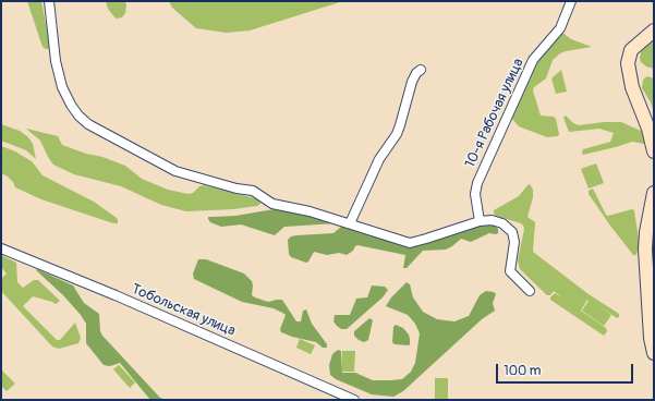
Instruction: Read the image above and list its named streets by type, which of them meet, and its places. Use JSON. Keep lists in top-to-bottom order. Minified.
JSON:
{"streets":{"street":["10-я Рабочая улица","Тобольская улица"]},"scale_bar":"100 m"}
